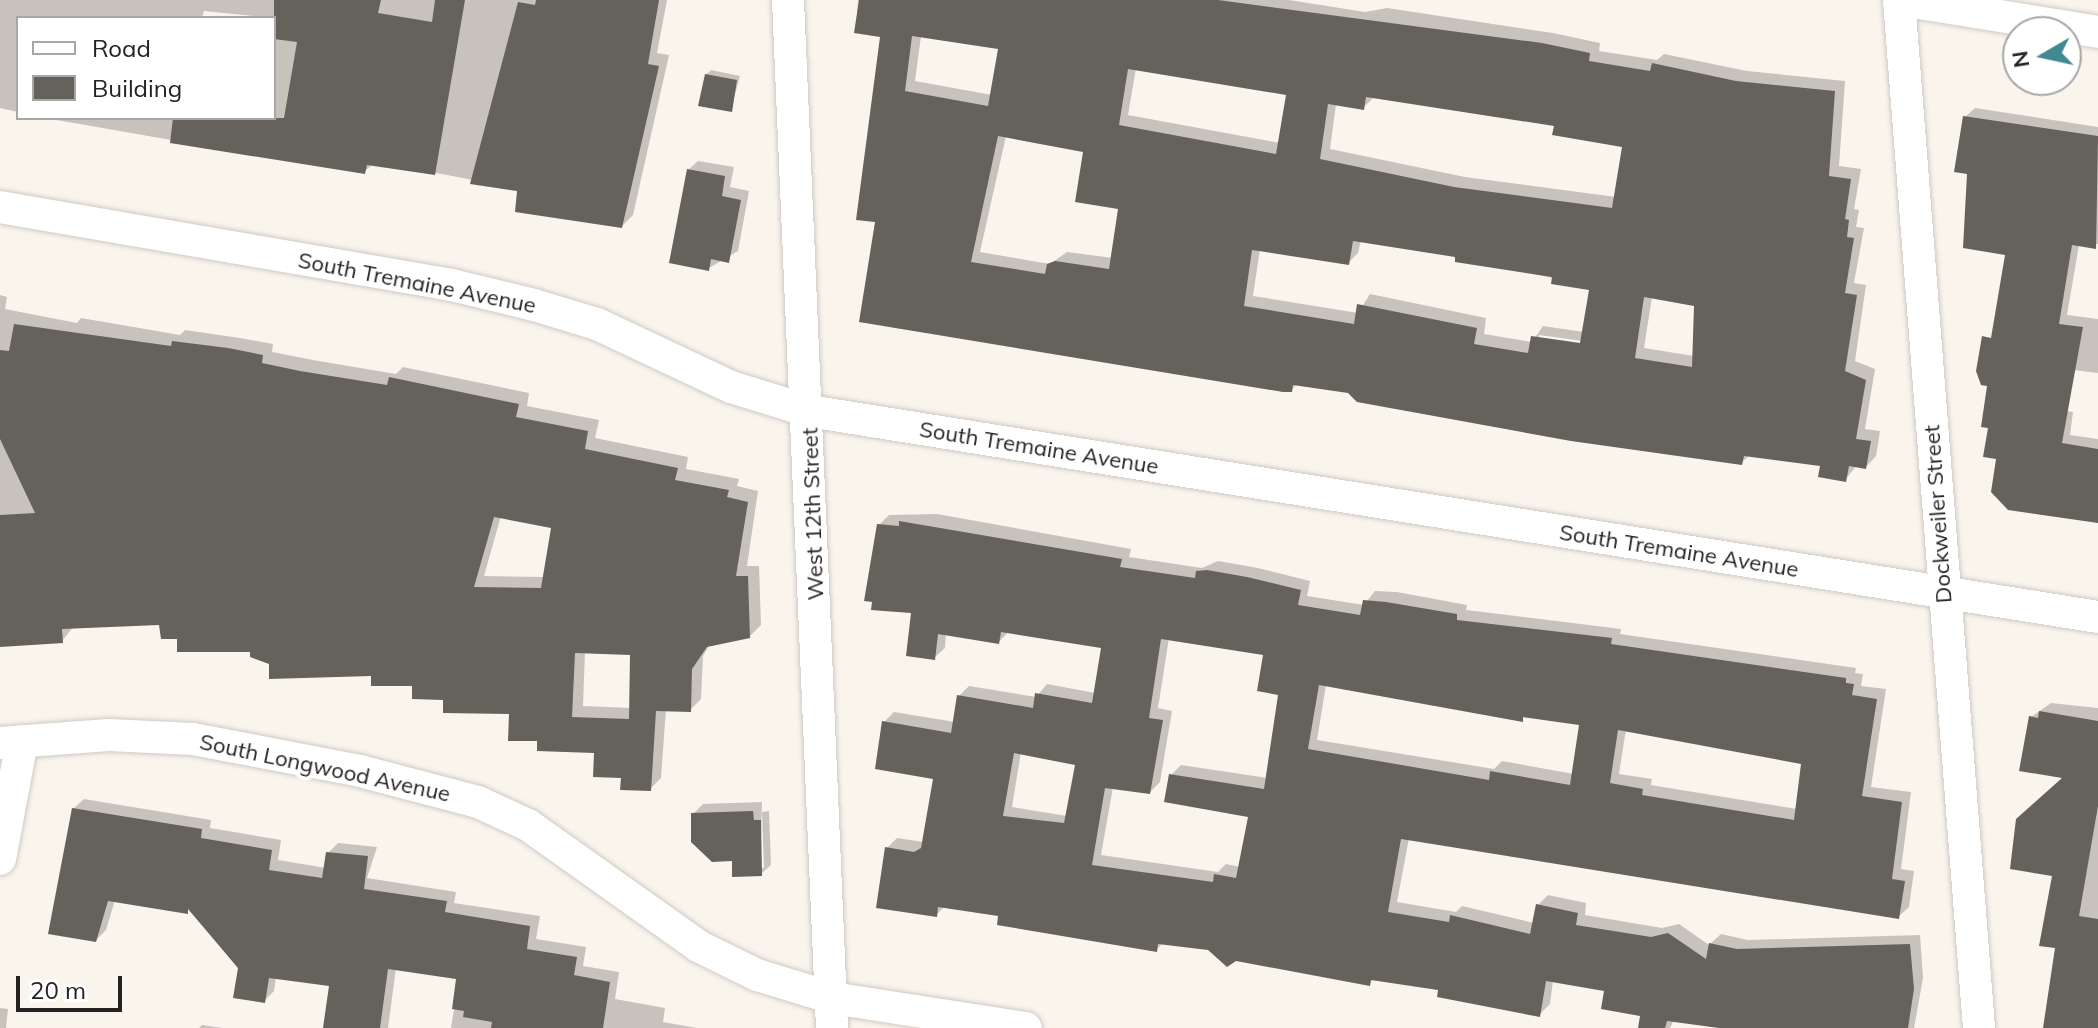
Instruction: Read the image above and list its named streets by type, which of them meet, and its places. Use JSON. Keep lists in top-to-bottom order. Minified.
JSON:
{"streets":{"street":["South Tremaine Avenue","West 12th Street","Dockweiler Street","South Longwood Avenue"]},"crossings":[["South Tremaine Avenue","West 12th Street"],["South Tremaine Avenue","Dockweiler Street"],["West 12th Street","South Longwood Avenue"]],"legend":["Road","Building"],"scale_bar":"20 m","north":"left"}
